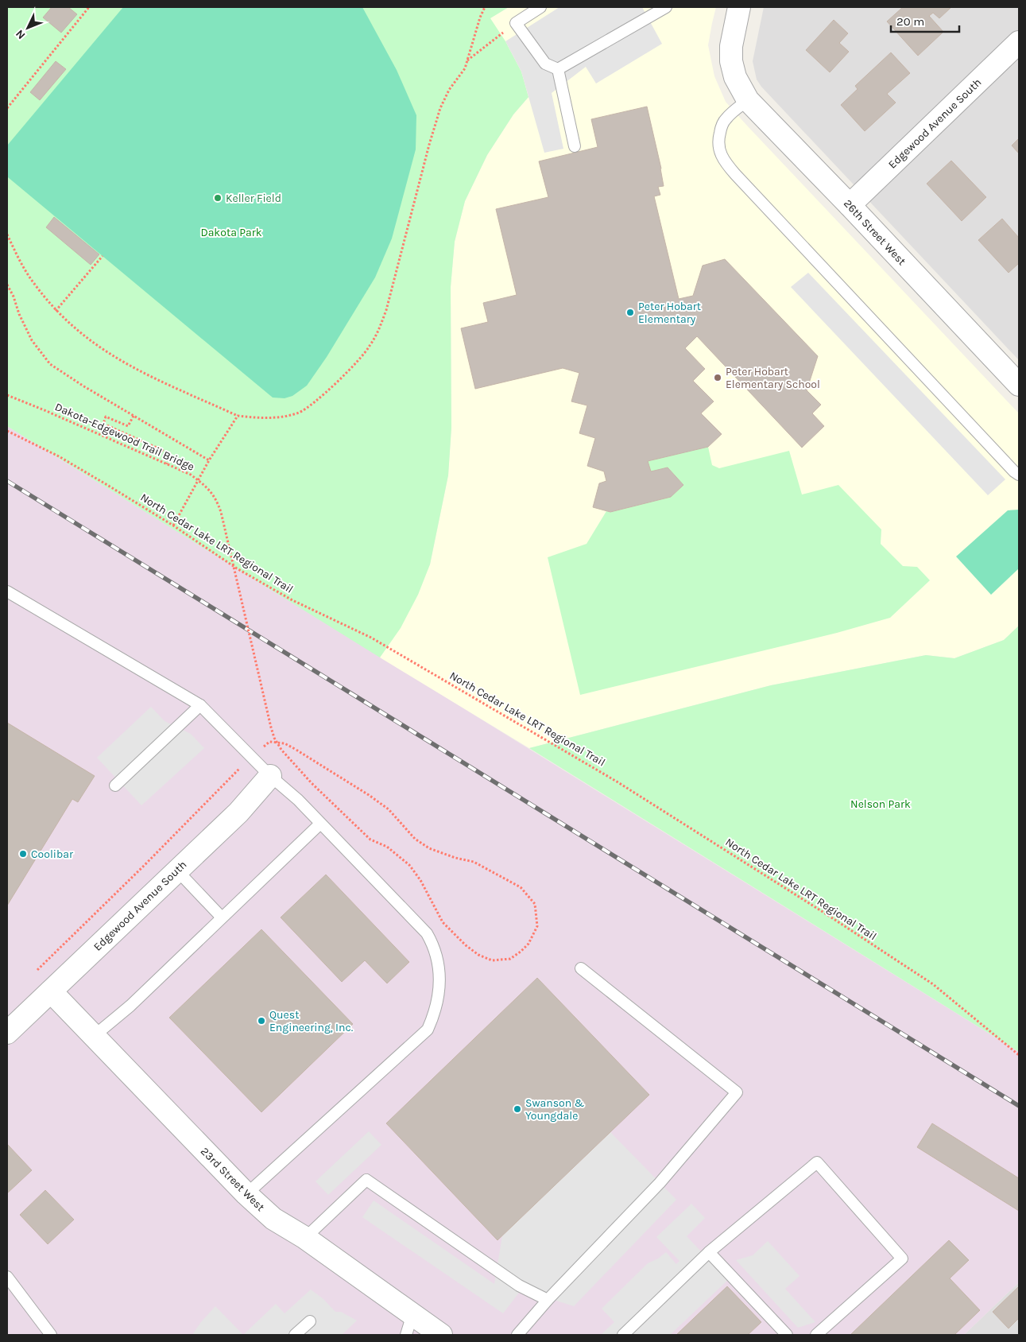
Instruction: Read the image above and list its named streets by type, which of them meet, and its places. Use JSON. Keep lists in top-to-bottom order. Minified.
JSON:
{"streets":{"street":["Edgewood Avenue South","26th Street West","23rd Street West"],"path":["Dakota-Edgewood Trail Bridge","North Cedar Lake LRT Regional Trail"]},"crossings":[["Edgewood Avenue South","26th Street West"],["Edgewood Avenue South","23rd Street West"]],"parks":["Dakota Park","Nelson Park"],"places":["Keller Field","Peter Hobart Elementary","Peter Hobart Elementary School","Coolibar","Quest Engineering, Inc.","Swanson & Youngdale"],"scale_bar":"20 m","north":"bottom left"}
